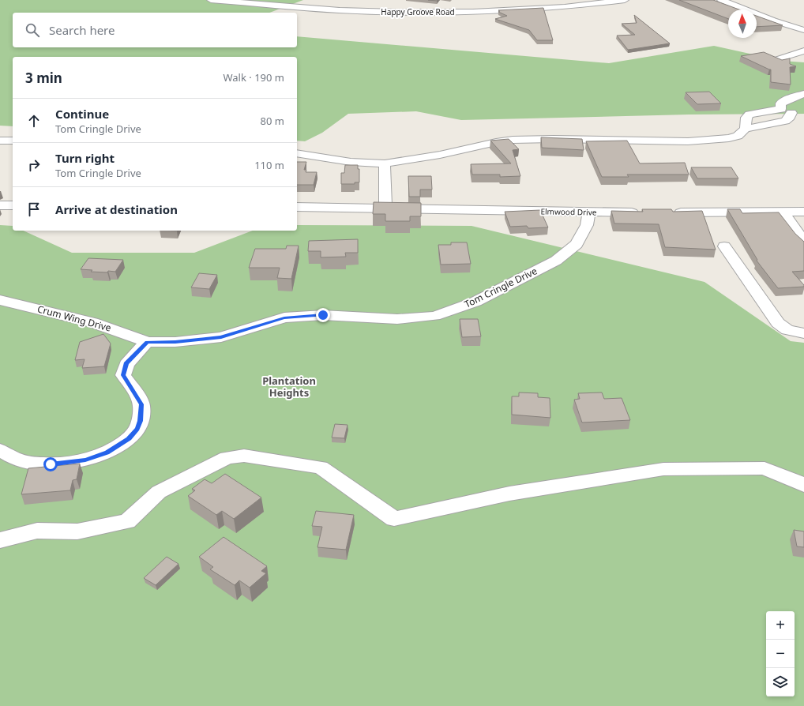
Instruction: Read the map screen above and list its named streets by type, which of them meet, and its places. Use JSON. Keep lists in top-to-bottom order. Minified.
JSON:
{"streets":{"street":["Happy Groove Road","Elmwood Drive","Tom Cringle Drive","Crum Wing Drive"]},"crossings":[["Elmwood Drive","Tom Cringle Drive"],["Tom Cringle Drive","Crum Wing Drive"]],"districts":["Plantation Heights"],"north":"top","page":{"search":"Search here","heading":["3 min","Walk · 190 m"],"list":[["Continue","Tom Cringle Drive","80 m"],["Turn right","Tom Cringle Drive","110 m"],"Arrive at destination"],"map_buttons":["+","−"]}}
